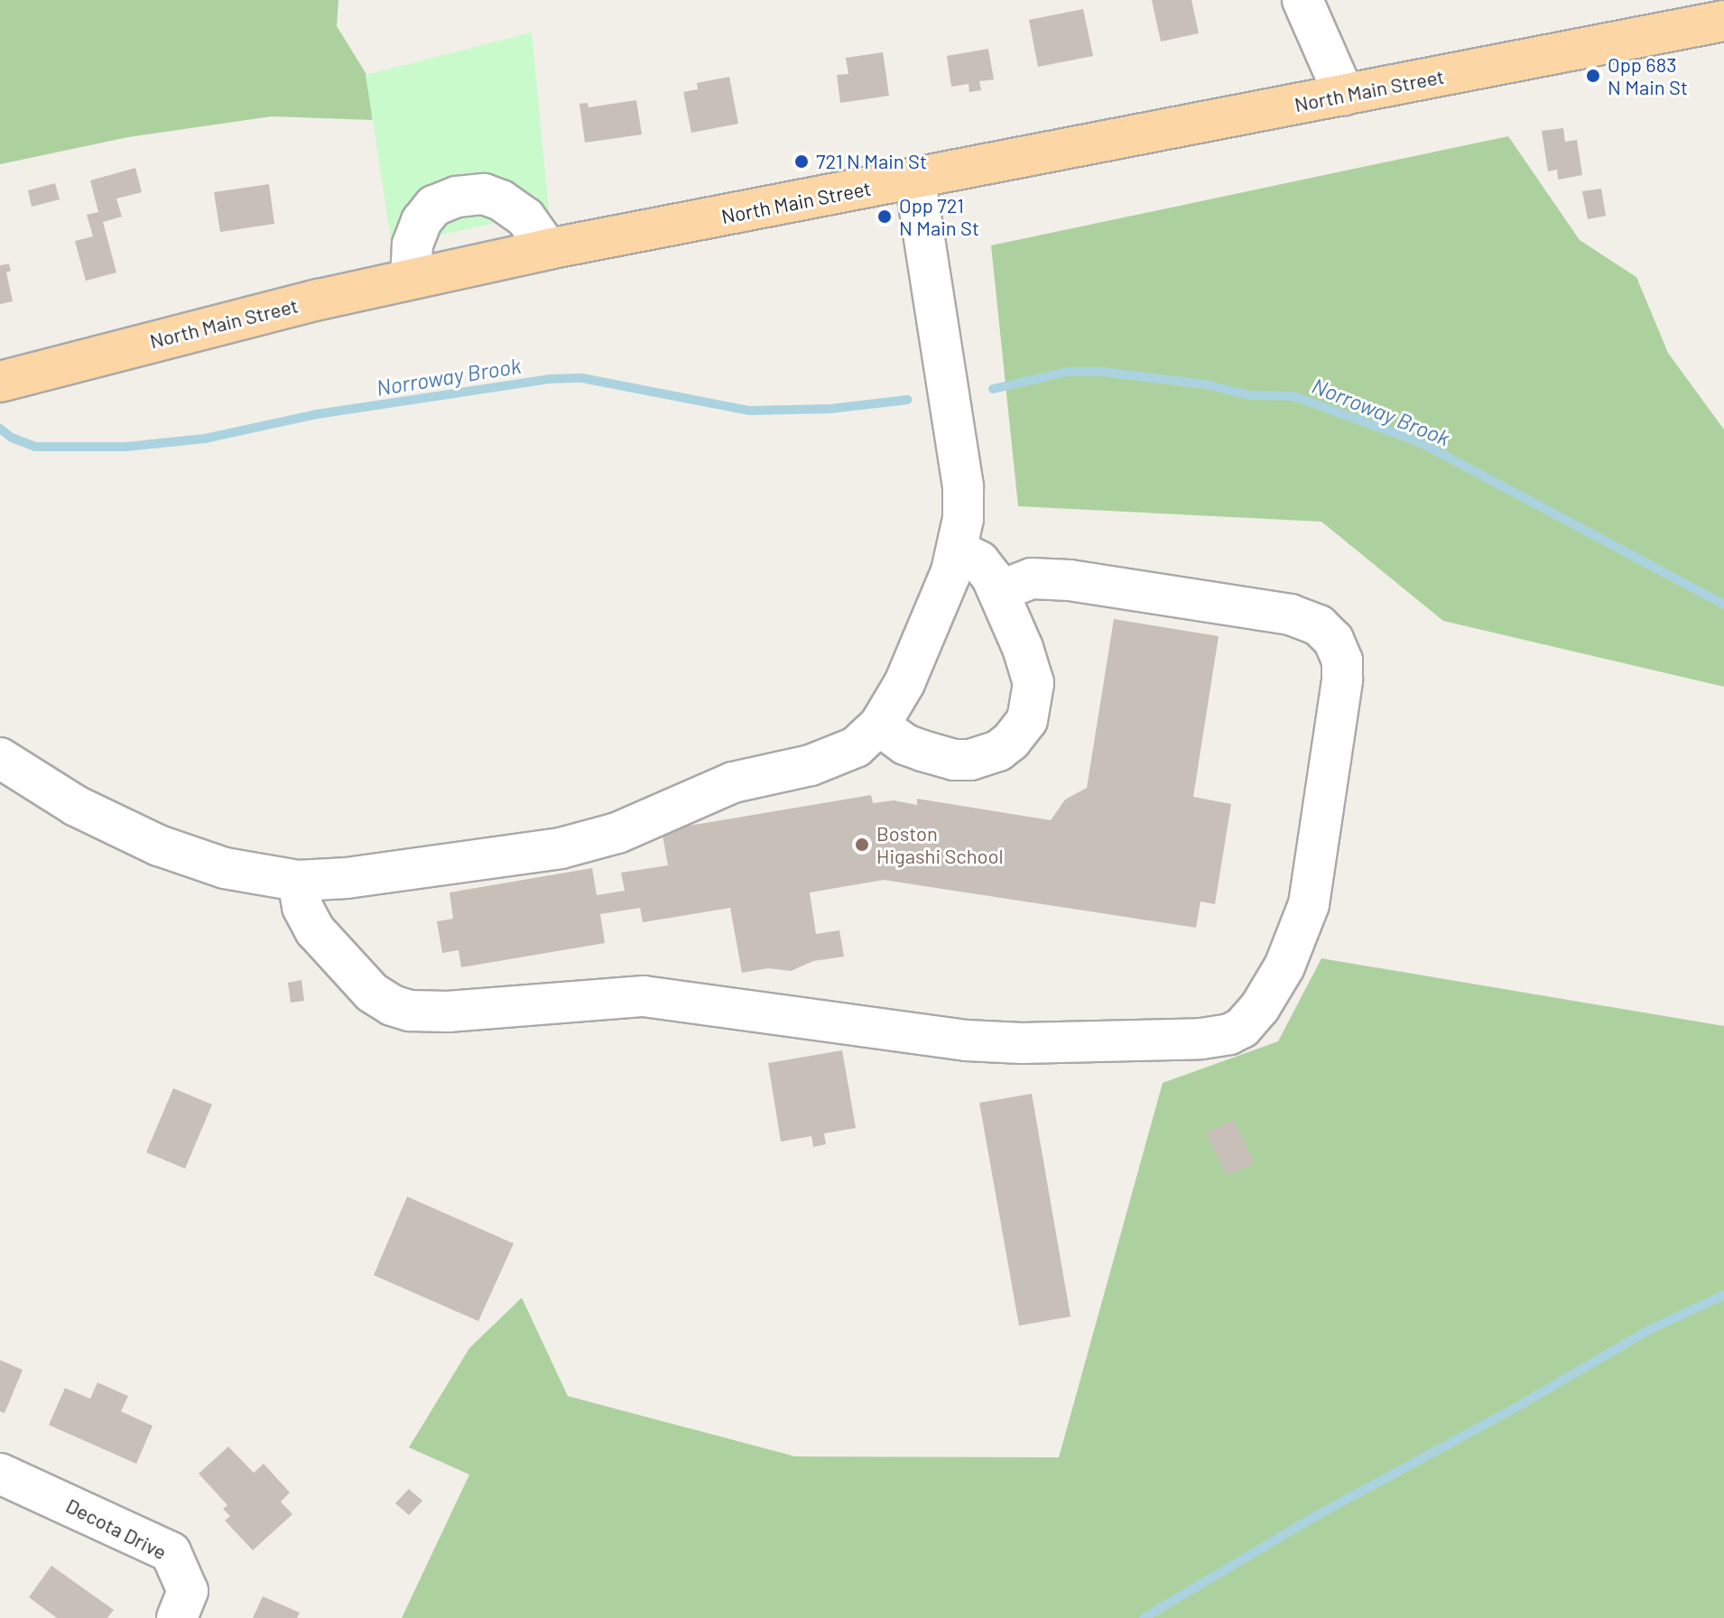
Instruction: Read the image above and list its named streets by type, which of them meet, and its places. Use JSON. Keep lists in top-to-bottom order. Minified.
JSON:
{"streets":{"main road":["North Main Street"],"street":["Decota Drive"]},"water":["Norroway Brook"],"places":["Opp 683 N Main St","721 N Main St","Opp 721 N Main St","Boston Higashi School"]}
